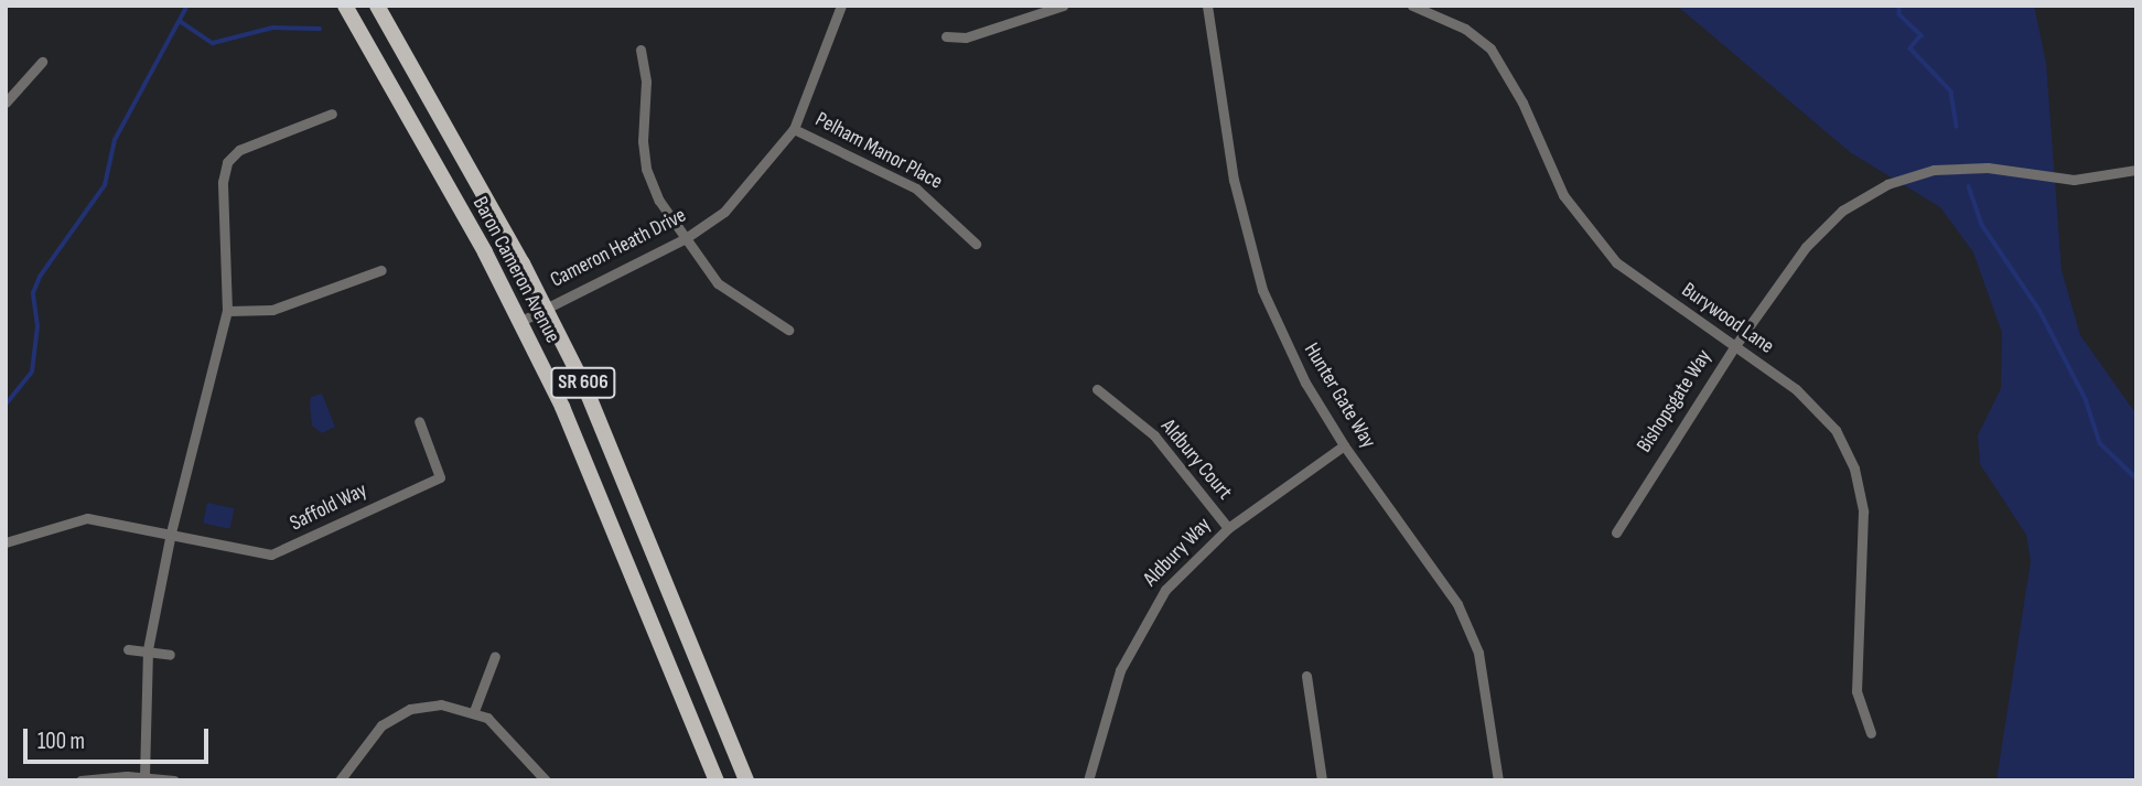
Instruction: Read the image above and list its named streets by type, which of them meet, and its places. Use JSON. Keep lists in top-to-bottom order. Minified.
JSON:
{"streets":{"main road":["Baron Cameron Avenue","SR 606"],"street":["Pelham Manor Place","Cameron Heath Drive","Burywood Lane","Hunter Gate Way","Bishopsgate Way","Aldbury Court","Saffold Way","Aldbury Way"]},"crossings":[["Pelham Manor Place","Cameron Heath Drive"],["Cameron Heath Drive","Baron Cameron Avenue"],["Burywood Lane","Bishopsgate Way"],["Hunter Gate Way","Aldbury Way"],["Aldbury Court","Aldbury Way"]],"scale_bar":"100 m"}
